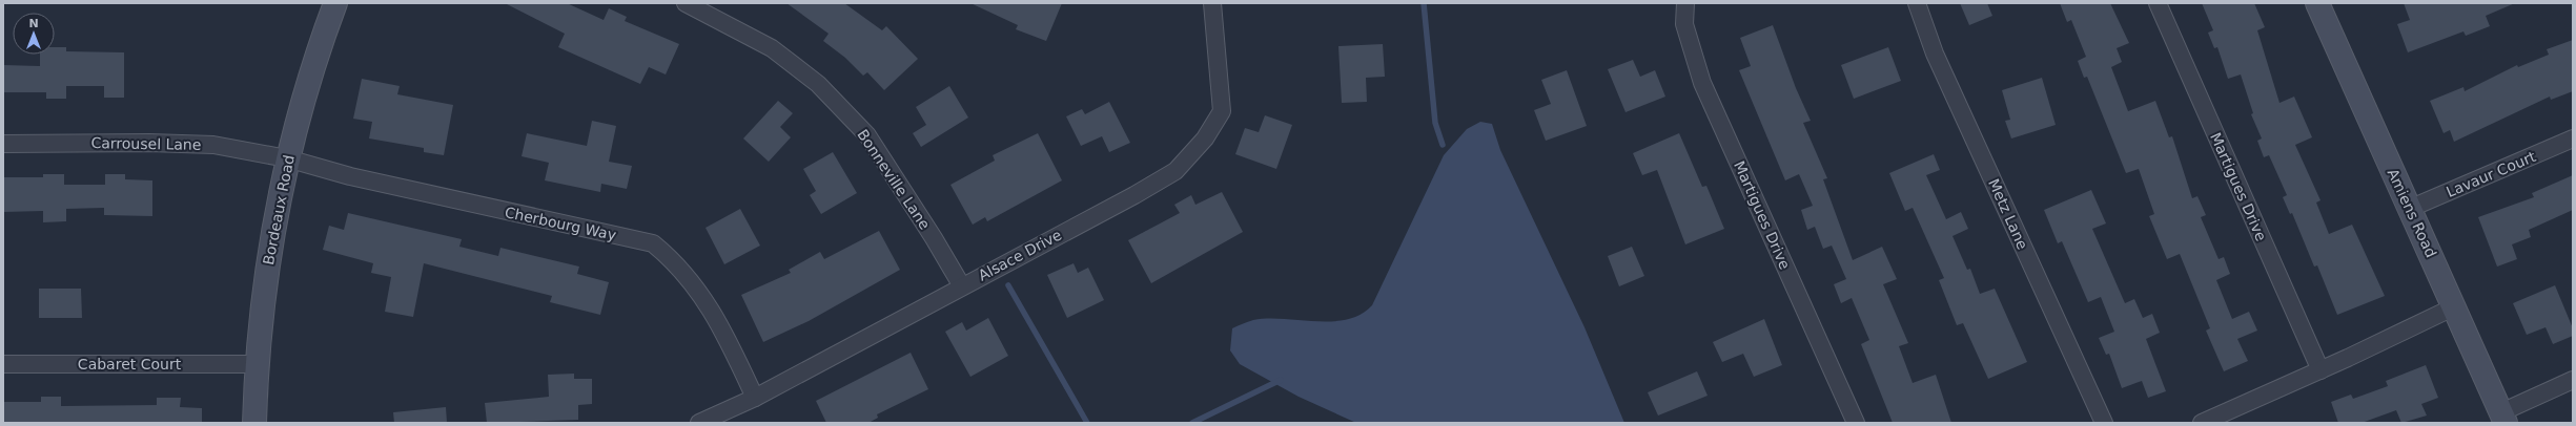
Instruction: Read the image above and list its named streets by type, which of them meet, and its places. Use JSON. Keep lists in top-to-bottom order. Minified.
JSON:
{"streets":{"street":["Carrousel Lane","Lavaur Court","Bonneville Lane","Martigues Drive","Bordeaux Road","Amiens Road","Metz Lane","Cherbourg Way","Alsace Drive","Cabaret Court"]},"crossings":[["Carrousel Lane","Bordeaux Road"],["Carrousel Lane","Cherbourg Way"],["Lavaur Court","Amiens Road"],["Bonneville Lane","Alsace Drive"],["Bordeaux Road","Cherbourg Way"],["Bordeaux Road","Cabaret Court"],["Cherbourg Way","Alsace Drive"]],"north":"top"}
